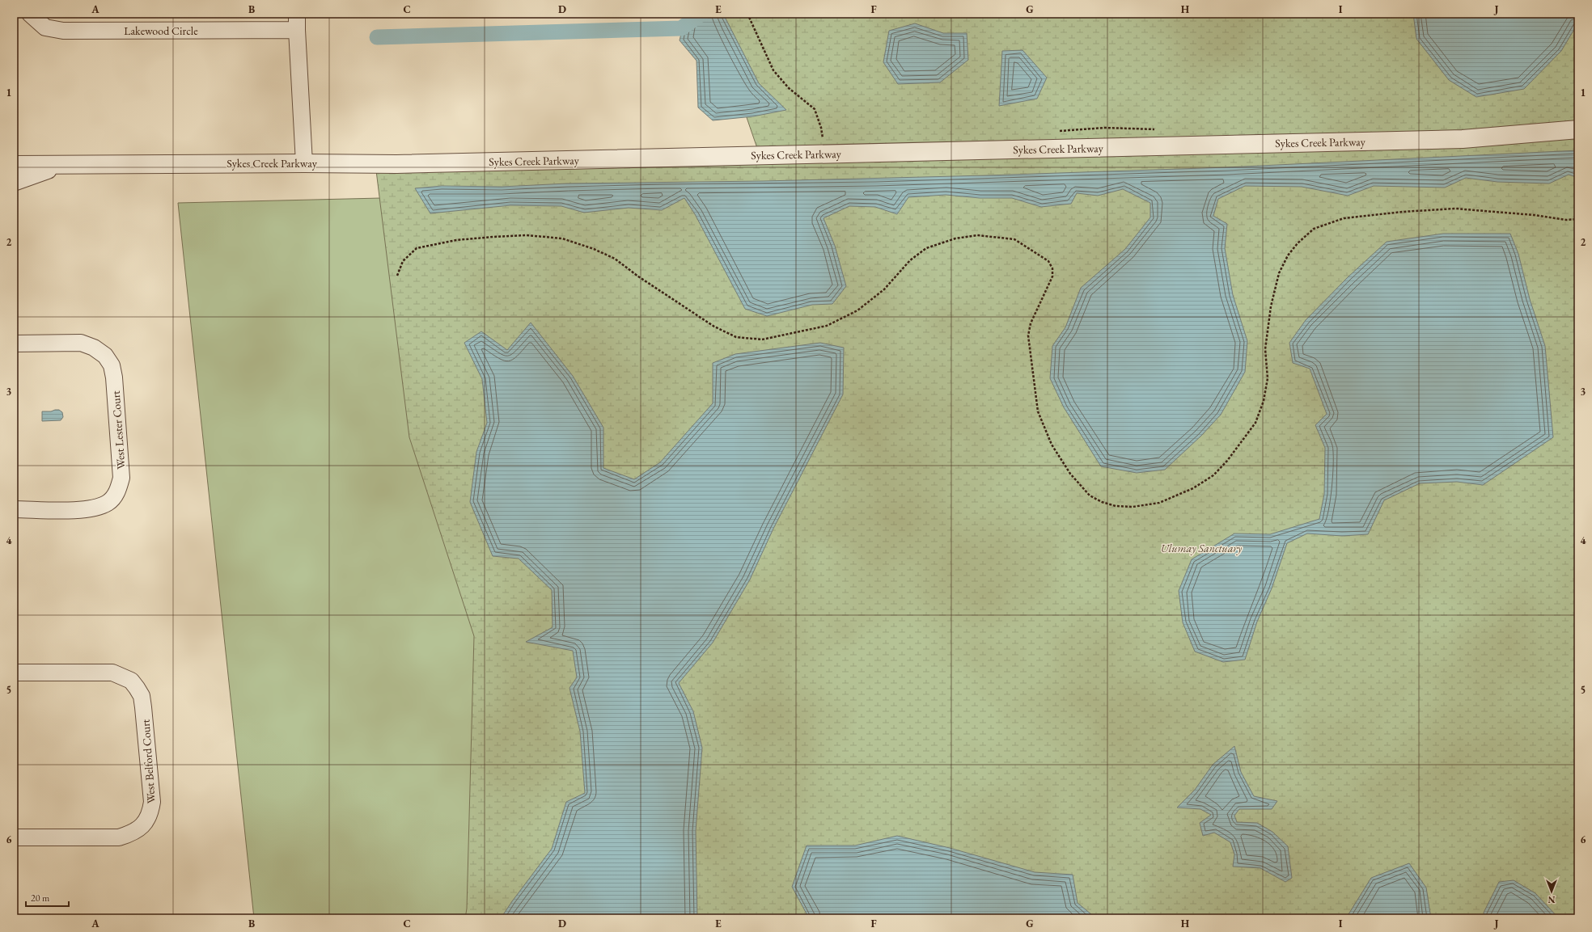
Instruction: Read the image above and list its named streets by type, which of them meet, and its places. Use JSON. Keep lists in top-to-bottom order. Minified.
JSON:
{"streets":{"street":["Lakewood Circle","Sykes Creek Parkway","West Lester Court","West Belford Court"]},"parks":["Ulumay Sanctuary"],"scale_bar":"20 m","north":"bottom","grid":{"columns":["A","B","C","D","E","F","G","H","I","J"],"rows":["1","2","3","4","5","6"]}}
